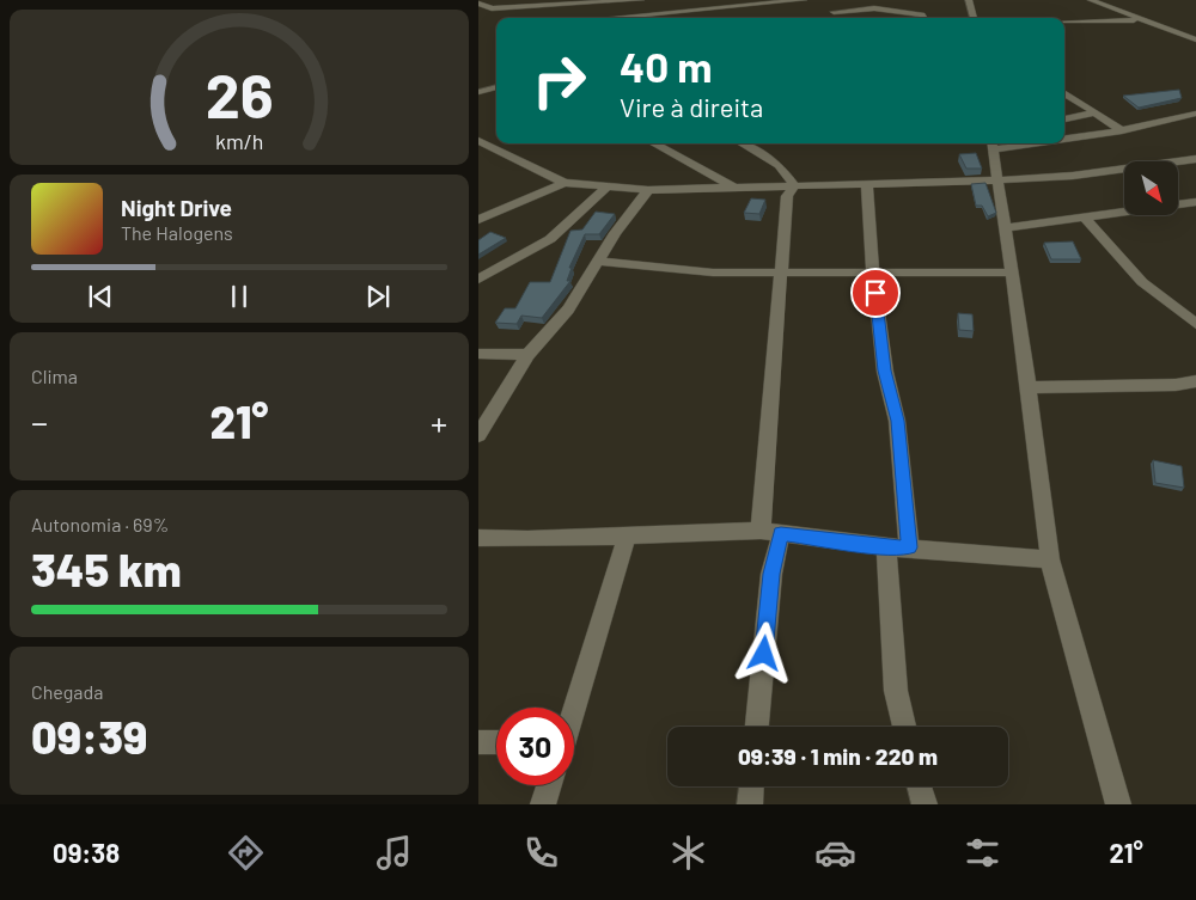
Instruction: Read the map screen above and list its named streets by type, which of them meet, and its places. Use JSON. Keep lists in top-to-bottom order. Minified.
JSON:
{"north":"bottom right","page":{"turn":["40 m","Vire à direita"],"song":["Night Drive","The Halogens"],"tile":["Clima",["Autonomia · 69%","345 km"],["Chegada","09:39"]],"heat":["−","21°","+"],"limit":"30","trip":"09:39 · 1 min · 220 m","tabs":["09:38","21°"],"gauge":["26","km/h"]}}
